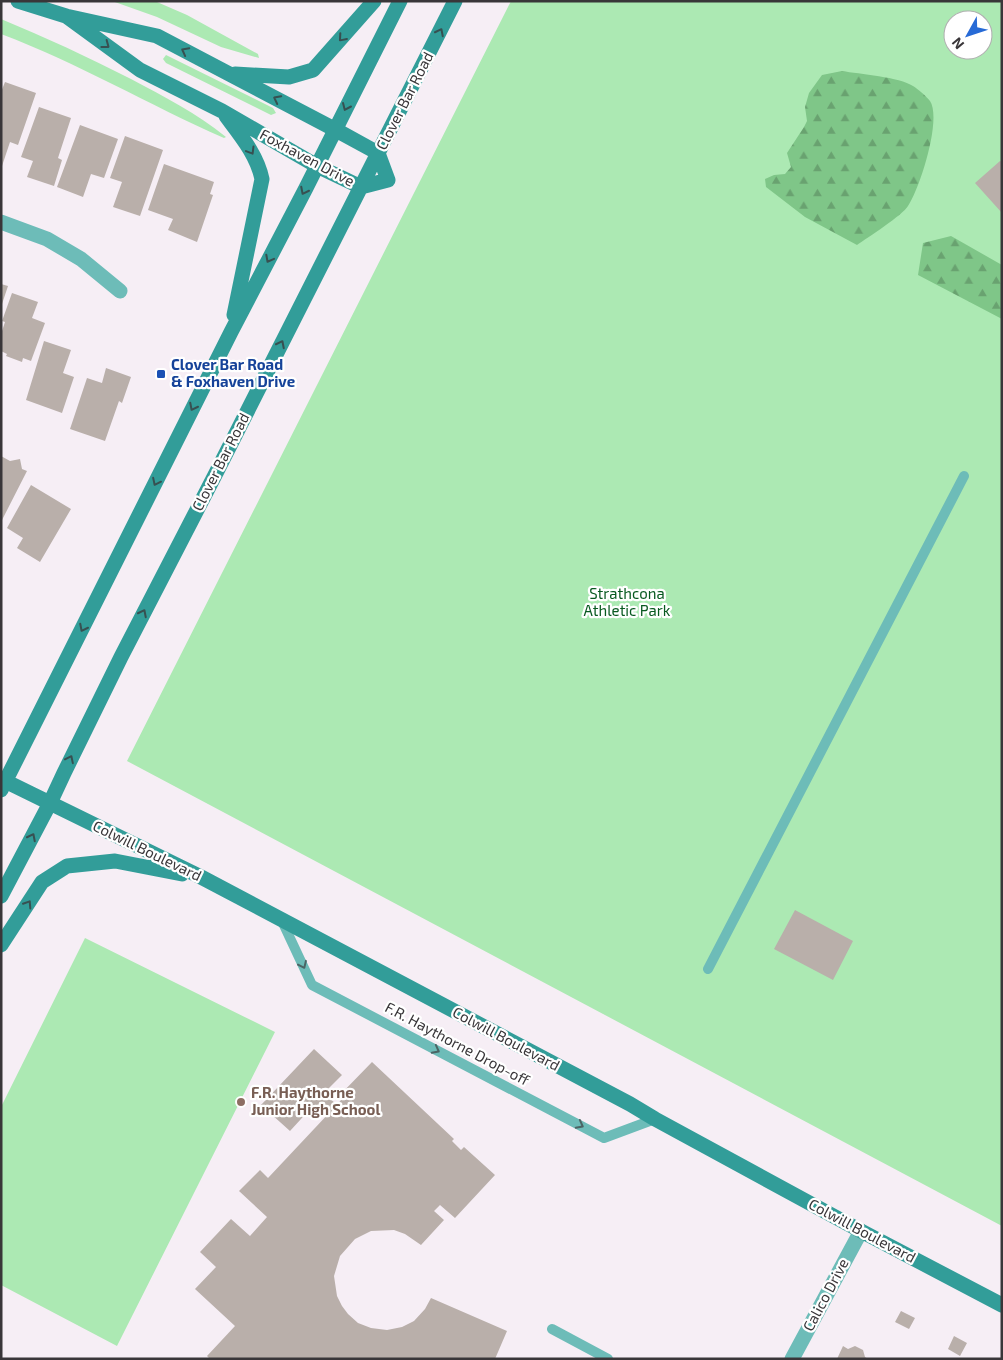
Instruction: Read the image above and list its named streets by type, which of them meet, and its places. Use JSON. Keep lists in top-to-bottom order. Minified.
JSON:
{"streets":{"main road":["Clover Bar Road","Foxhaven Drive","Colwill Boulevard"],"street":["Calico Drive"],"lane":["F.R. Haythorne Drop-off"]},"crossings":[["Clover Bar Road","Foxhaven Drive"],["Clover Bar Road","Colwill Boulevard"],["Colwill Boulevard","F.R. Haythorne Drop-off"],["Colwill Boulevard","Calico Drive"]],"one_way":["F.R. Haythorne Drop-off"],"parks":["Strathcona Athletic Park"],"places":{"transit":["Clover Bar Road & Foxhaven Drive"],"other":["F.R. Haythorne Junior High School"]},"north":"bottom left"}
